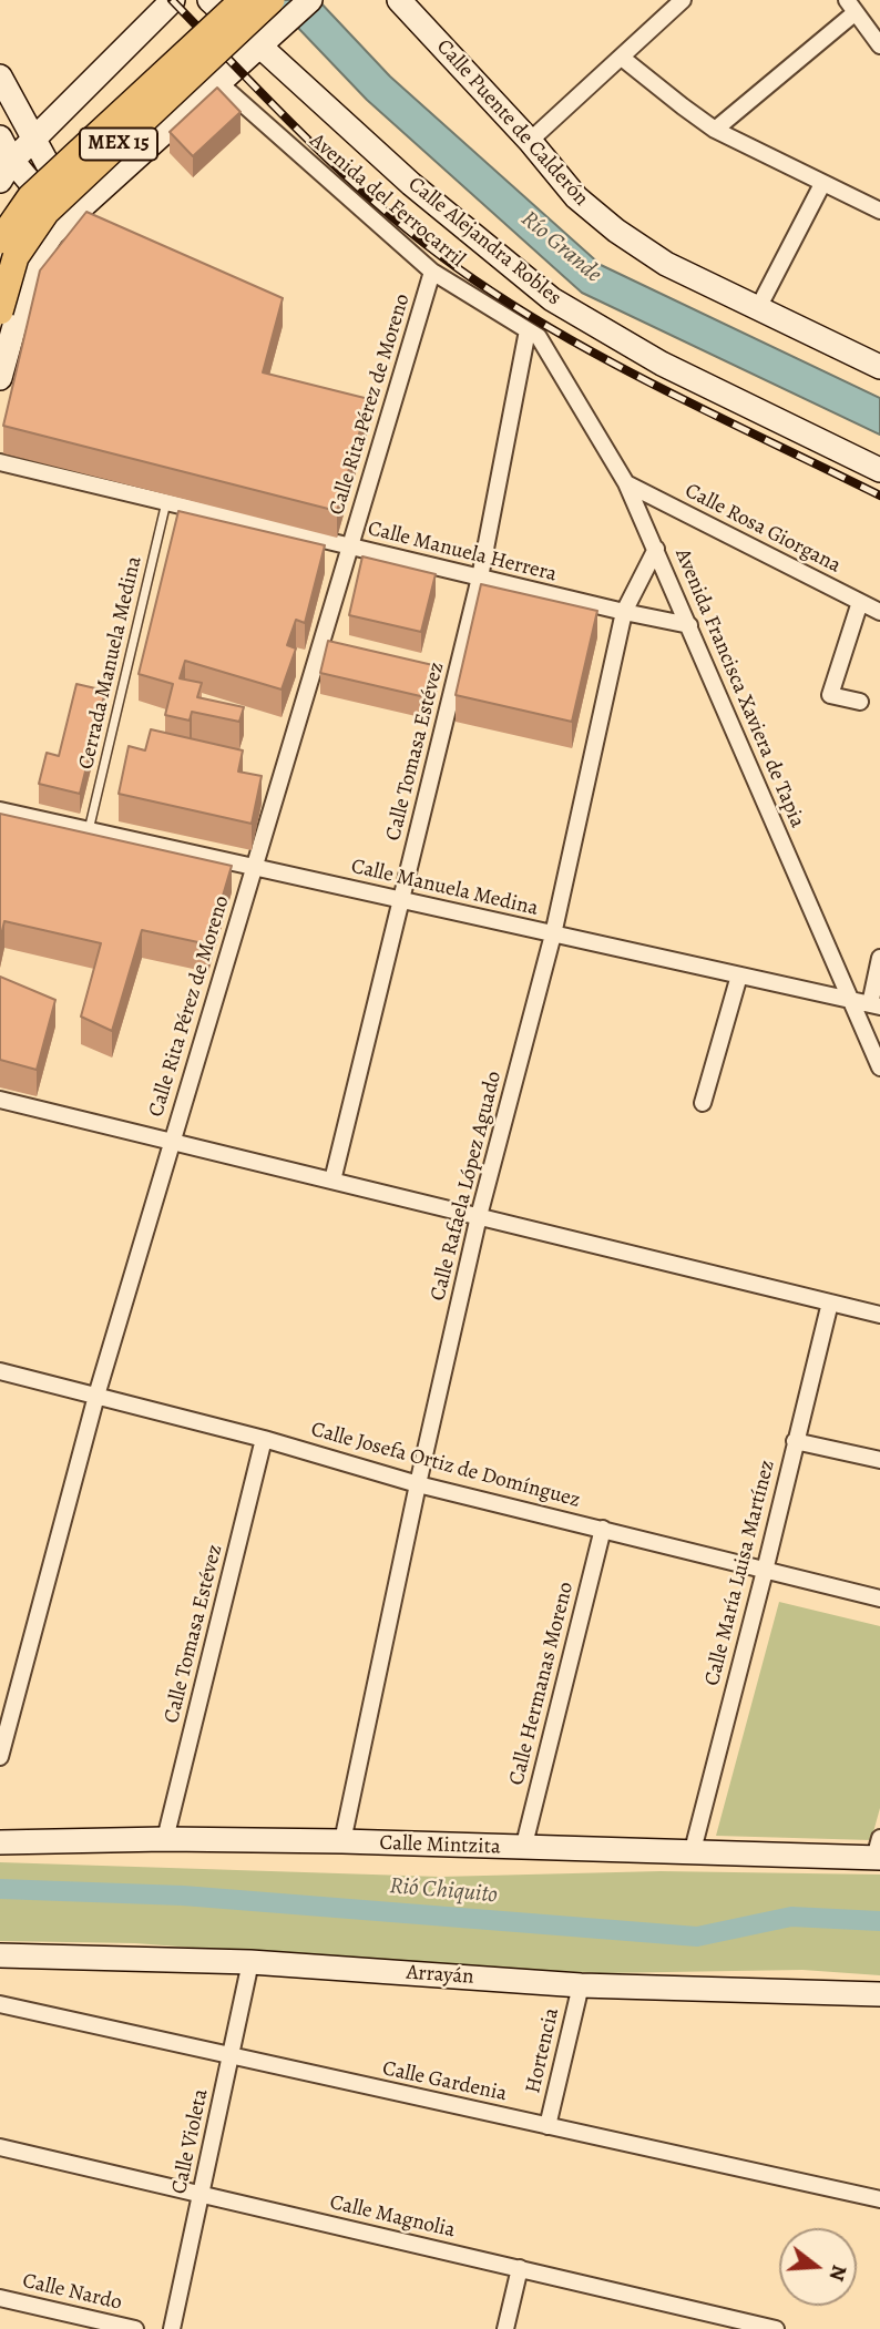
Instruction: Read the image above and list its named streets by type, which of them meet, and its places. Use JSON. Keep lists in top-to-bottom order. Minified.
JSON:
{"streets":{"main road":["Calle Puente de Calderón","MEX 15","Calle Alejandra Robles","Calle Mintzita","Arrayán"],"street":["Avenida del Ferrocarril","Calle Rita Pérez de Moreno","Calle Rosa Giorgana","Calle Manuela Herrera","Avenida Francisca Xaviera de Tapia","Calle Tomasa Estévez","Calle Manuela Medina","Calle Rafaela López Aguado","Calle Josefa Ortiz de Domínguez","Calle María Luisa Martínez","Calle Hermanas Moreno","Hortencia","Calle Gardenia","Calle Violeta","Calle Magnolia","Calle Nardo"],"lane":["Cerrada Manuela Medina"]},"crossings":[["Avenida del Ferrocarril","Calle Rita Pérez de Moreno"],["Avenida del Ferrocarril","Avenida Francisca Xaviera de Tapia"],["Avenida del Ferrocarril","Calle Tomasa Estévez"],["Calle Rita Pérez de Moreno","Calle Manuela Herrera"],["Calle Rita Pérez de Moreno","Calle Manuela Medina"],["Calle Rita Pérez de Moreno","Calle Josefa Ortiz de Domínguez"],["Calle Rosa Giorgana","Avenida Francisca Xaviera de Tapia"],["Calle Manuela Herrera","Cerrada Manuela Medina"],["Calle Manuela Herrera","Avenida Francisca Xaviera de Tapia"],["Calle Manuela Herrera","Calle Tomasa Estévez"],["Calle Manuela Herrera","Calle Rafaela López Aguado"],["Cerrada Manuela Medina","Calle Manuela Medina"],["Avenida Francisca Xaviera de Tapia","Calle Tomasa Estévez"],["Avenida Francisca Xaviera de Tapia","Calle Manuela Medina"],["Avenida Francisca Xaviera de Tapia","Calle Rafaela López Aguado"],["Calle Tomasa Estévez","Calle Manuela Medina"],["Calle Tomasa Estévez","Calle Josefa Ortiz de Domínguez"],["Calle Tomasa Estévez","Calle Mintzita"],["Calle Manuela Medina","Calle Rafaela López Aguado"],["Calle Rafaela López Aguado","Calle Josefa Ortiz de Domínguez"],["Calle Rafaela López Aguado","Calle Mintzita"],["Calle Josefa Ortiz de Domínguez","Calle María Luisa Martínez"],["Calle Josefa Ortiz de Domínguez","Calle Hermanas Moreno"],["Calle María Luisa Martínez","Calle Mintzita"],["Calle Hermanas Moreno","Calle Mintzita"],["Arrayán","Hortencia"],["Arrayán","Calle Violeta"],["Hortencia","Calle Gardenia"],["Calle Gardenia","Calle Violeta"],["Calle Violeta","Calle Magnolia"]],"water":["Río Grande","Rió Chiquito"],"north":"right"}
